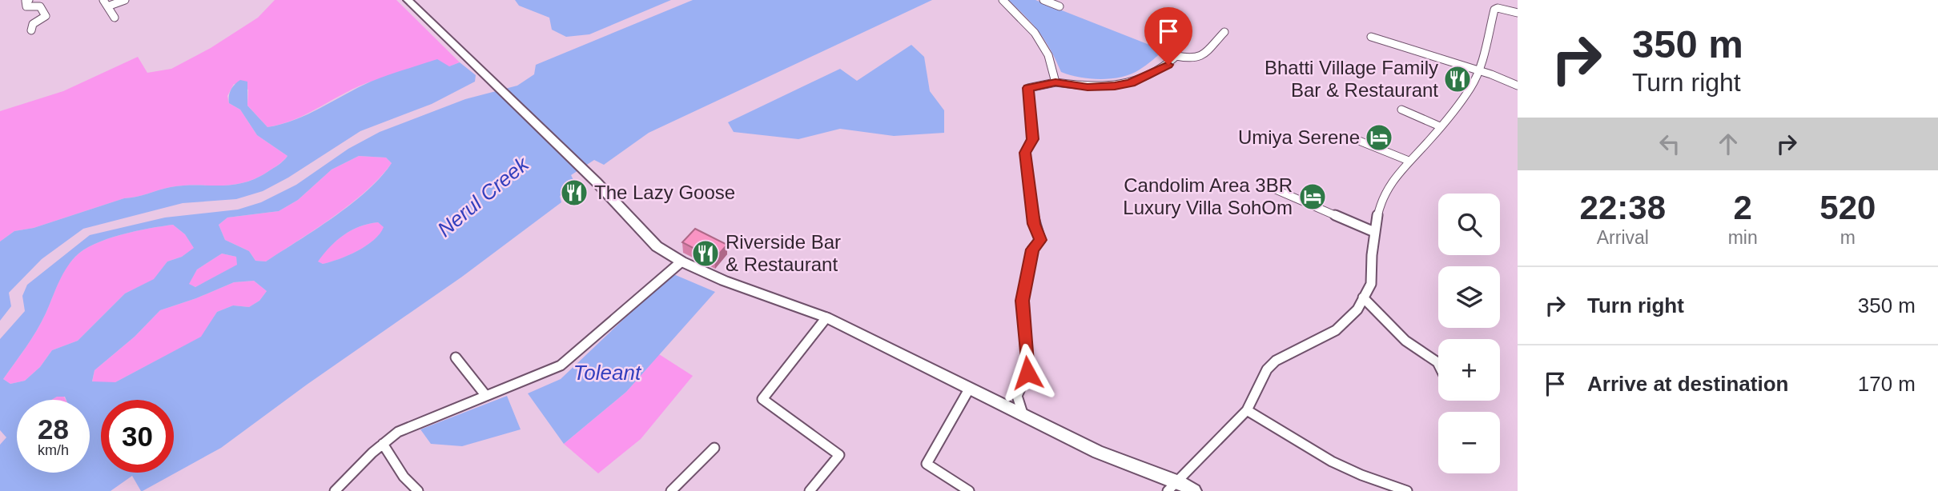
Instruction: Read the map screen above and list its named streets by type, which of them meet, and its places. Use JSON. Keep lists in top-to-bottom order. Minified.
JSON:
{"water":["Nerul Creek","Toleant"],"places":{"restaurant":["Bhatti Village Family Bar & Restaurant","The Lazy Goose","Riverside Bar & Restaurant"],"hotel":["Umiya Serene","Candolim Area 3BR Luxury Villa SohOm"]},"page":{"turn":["350 m","Turn right"],"eta":["22:38","Arrival","2","min","520","m"],"map_buttons":["+","−"],"list":[{"name":"Turn right","value":"350 m"},{"name":"Arrive at destination","value":"170 m"}],"speed":"28 km/h","limit":"30"}}
